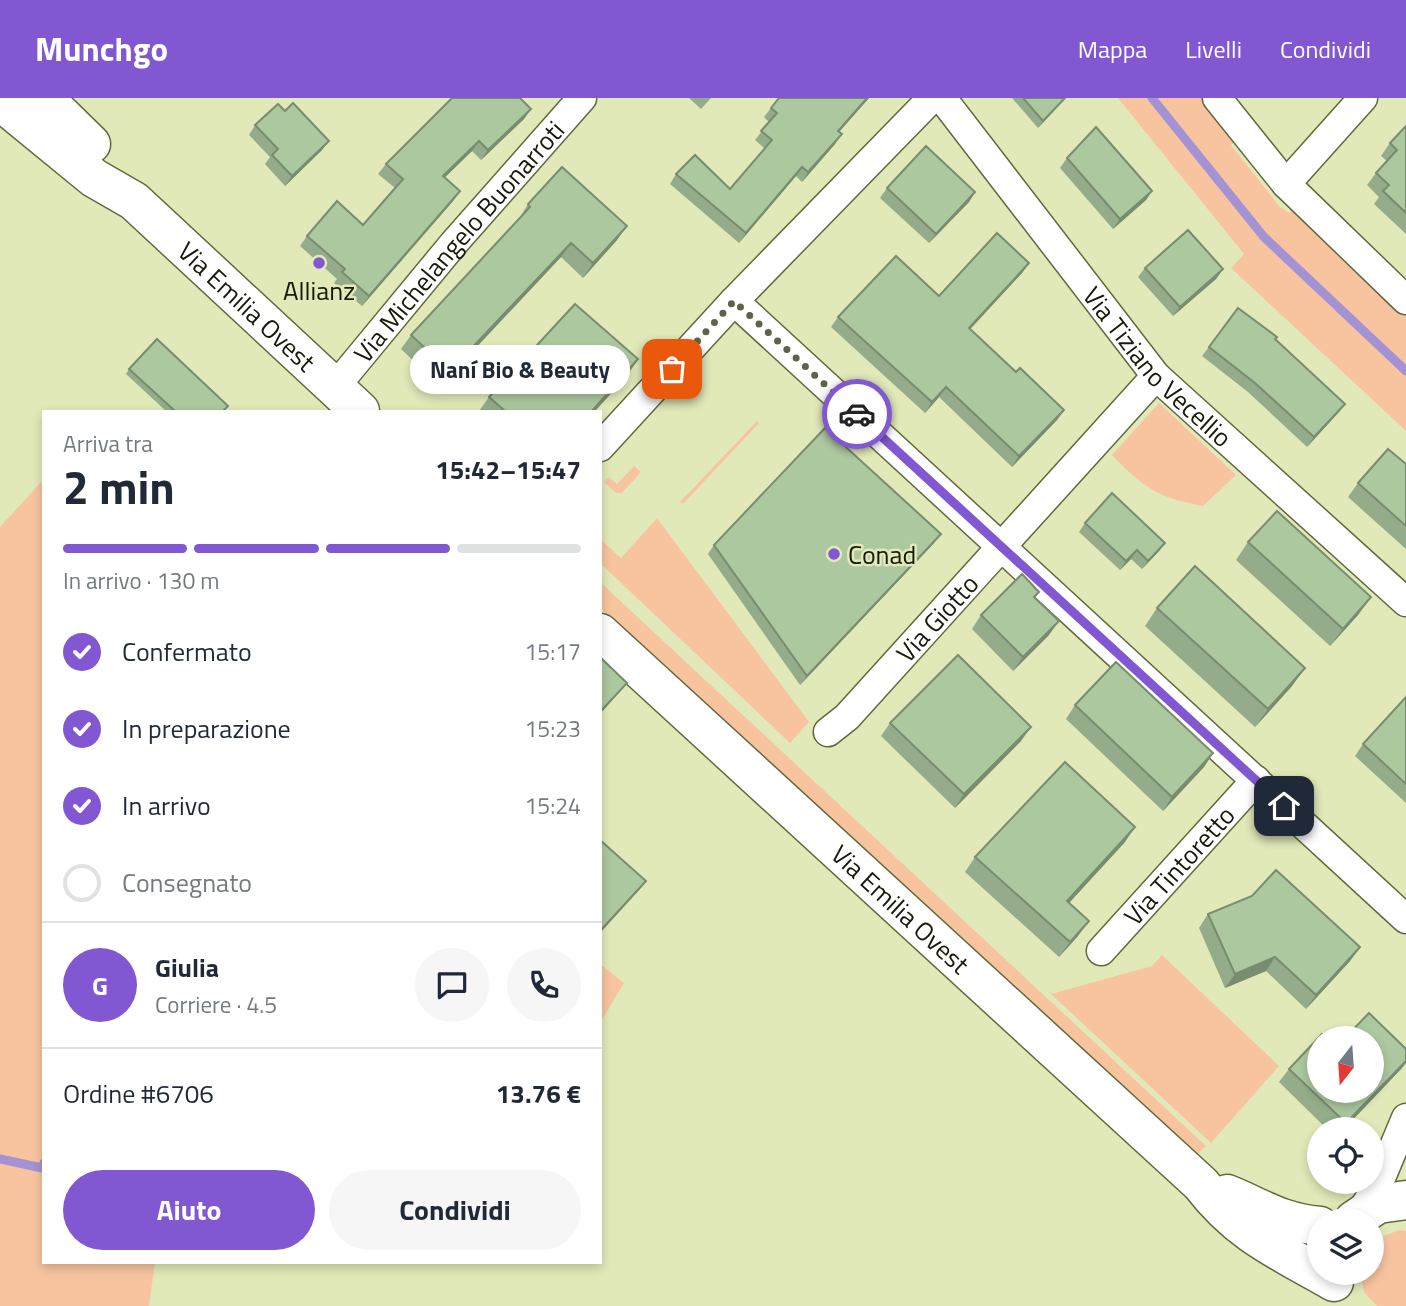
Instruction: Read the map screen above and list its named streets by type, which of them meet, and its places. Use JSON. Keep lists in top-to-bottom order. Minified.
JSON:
{"streets":{"main road":["Via Emilia Ovest"],"street":["Via Michelangelo Buonarroti","Via Tiziano Vecellio","Via Giotto","Via Tintoretto"]},"crossings":[["Via Michelangelo Buonarroti","Via Emilia Ovest"],["Via Tiziano Vecellio","Via Giotto"]],"places":["Allianz","Naní Bio & Beauty","Conad"],"north":"bottom","page":{"header":"Munchgo","nav":["Mappa","Livelli","Condividi"],"bubble":"Naní Bio & Beauty","heading":["2 min","Arriva tra","15:42–15:47"],"panel":["Giulia","Corriere · 4.5","Ordine #6706","13.76 €"],"bar":"In arrivo · 130 m","list":[["Confermato","15:17"],["In preparazione","15:23"],["In arrivo","15:24"],"Consegnato"],"round":"G","buttons":["Aiuto","Condividi"]}}
